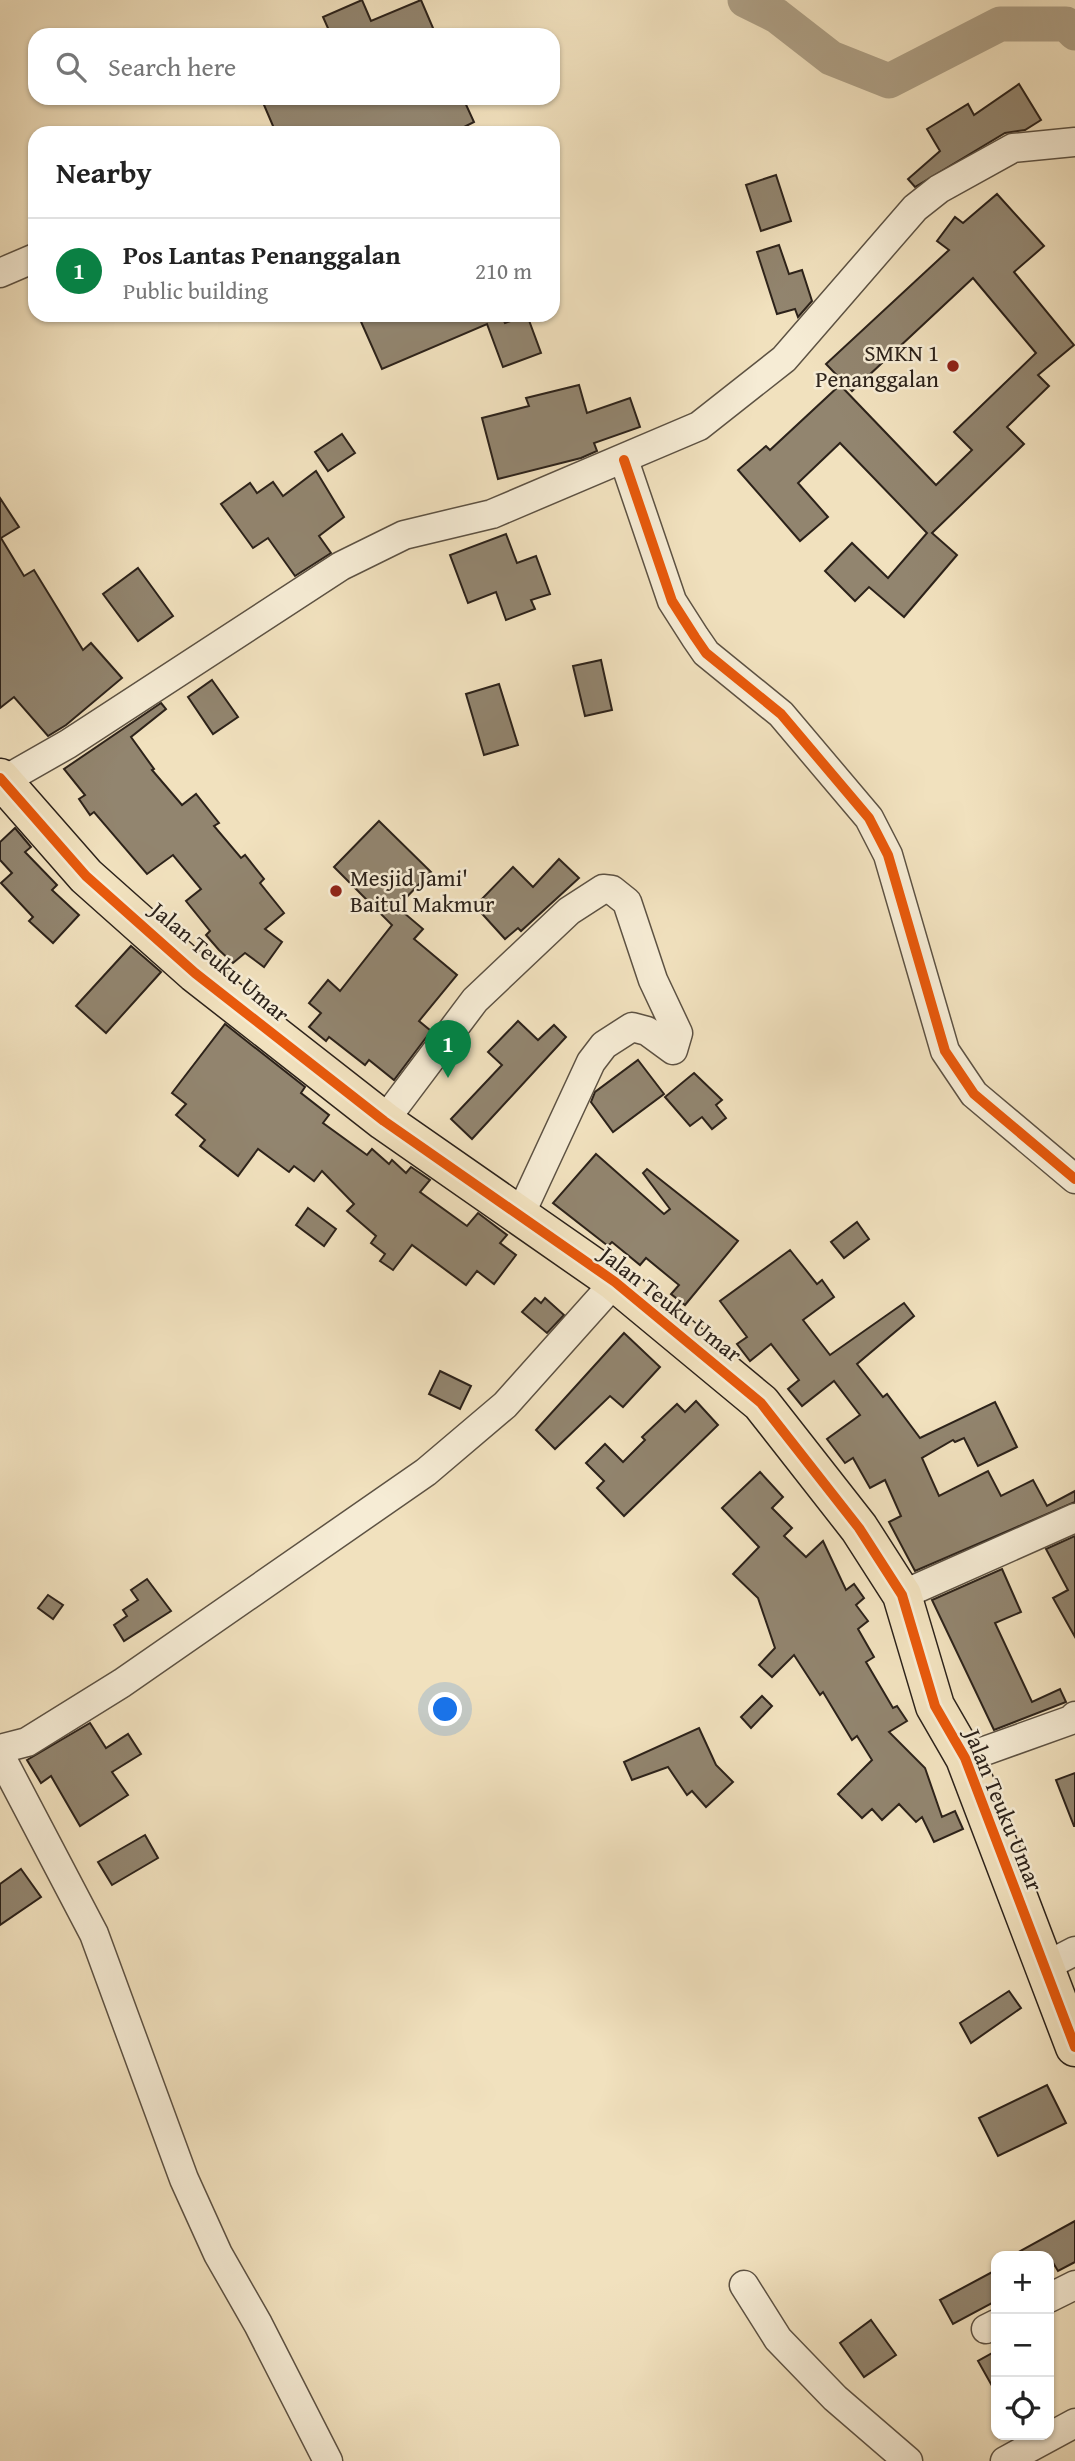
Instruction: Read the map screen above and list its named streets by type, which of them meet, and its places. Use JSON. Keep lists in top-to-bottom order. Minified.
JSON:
{"streets":{"highway":["Jalan Teuku Umar"]},"places":["SMKN 1 Penanggalan","Mesjid Jami' Baitul Makmur"],"page":{"search":"Search here","heading":"Nearby","list":[{"mark":"1","name":"Pos Lantas Penanggalan","note":"Public building","value":"210 m"}],"pins":"1","map_buttons":["+","−"]}}
